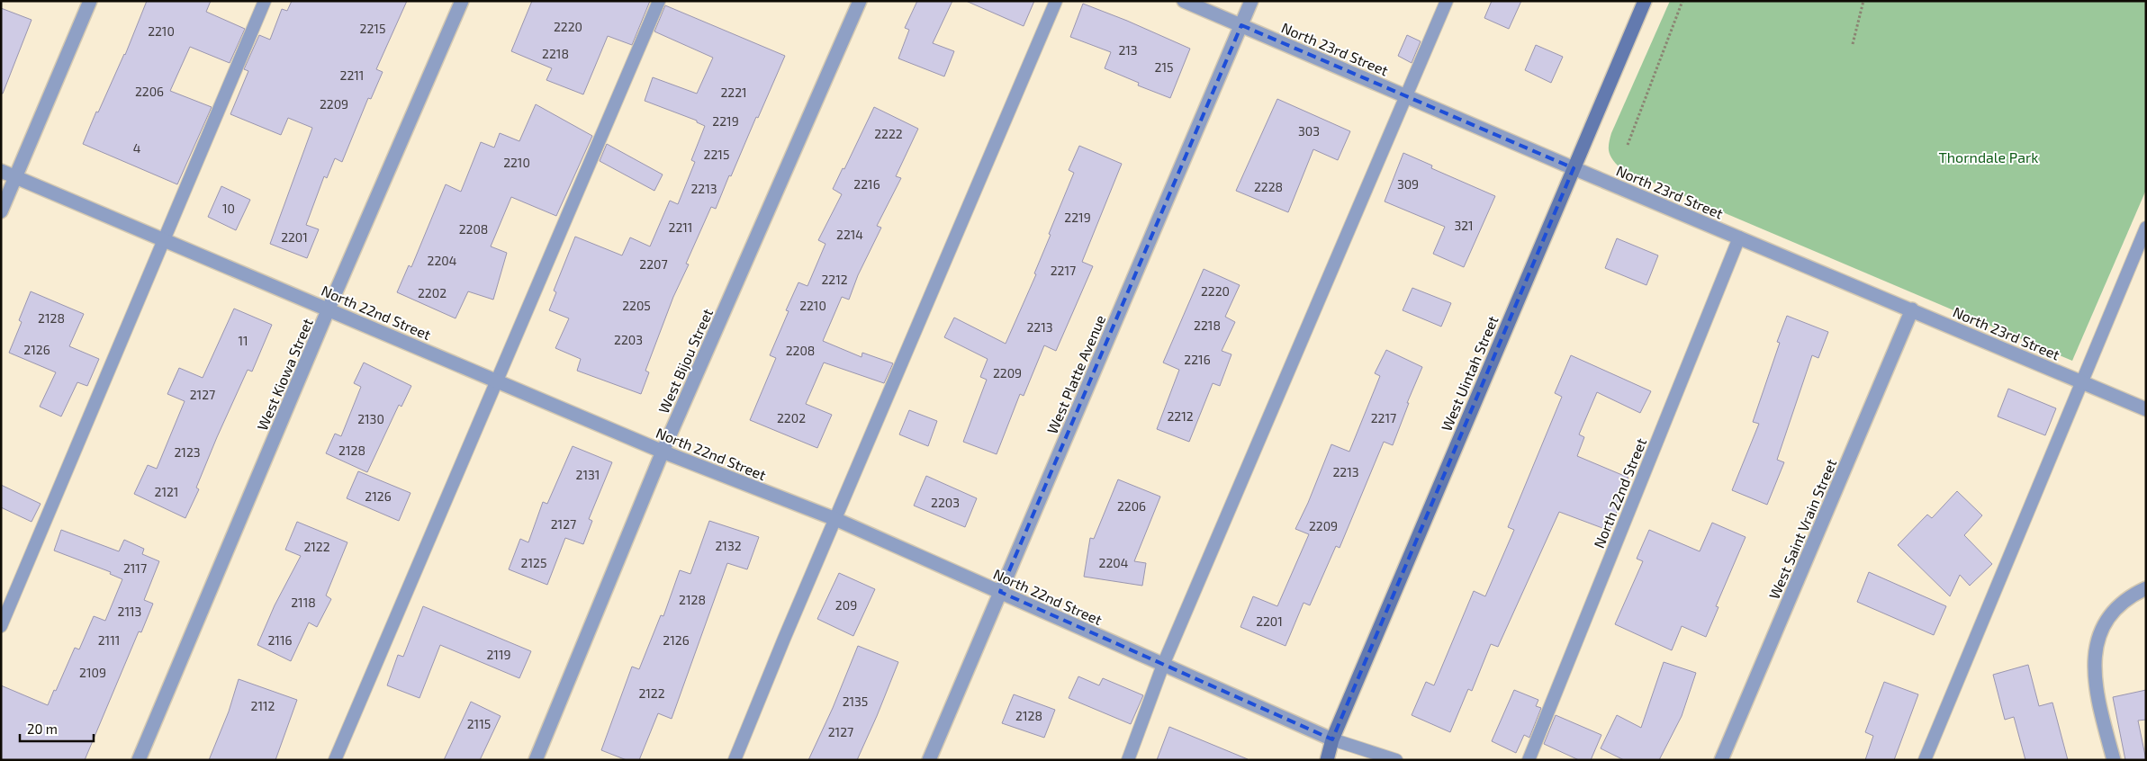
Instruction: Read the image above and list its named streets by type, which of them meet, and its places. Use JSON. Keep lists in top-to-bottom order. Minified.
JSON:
{"streets":{"main road":["West Uintah Street"],"street":["North 23rd Street","North 22nd Street","West Bijou Street","West Kiowa Street","West Platte Avenue","West Saint Vrain Street"]},"crossings":[["North 23rd Street","North 22nd Street"],["North 23rd Street","West Uintah Street"],["North 23rd Street","West Platte Avenue"],["North 23rd Street","West Saint Vrain Street"],["North 22nd Street","West Bijou Street"],["North 22nd Street","West Uintah Street"],["North 22nd Street","West Kiowa Street"],["North 22nd Street","West Platte Avenue"]],"parks":["Thorndale Park"],"house_numbers":["2220","2215","2210","213","2218","215","2211","2206","2221","2209","2219","303","2222","4","2215","2210","2216","309","2228","2213","10","2219","321","2211","2208","2214","2201","2204","2207","2217","2212","2220","2202","2205","2210","2128","2218","2213","2203","11","2126","2208","2216","2209","2127","2212","2202","2217","2130","2128","2123","2213","2131","2121","2126","2203","2206","2127","2209","2132","2122","2125","2204","2117","2128","2118","209","2113","2201","2111","2116","2126","2119","2109","2122","2135","2112","2128","2115","2127"],"scale_bar":"20 m"}
